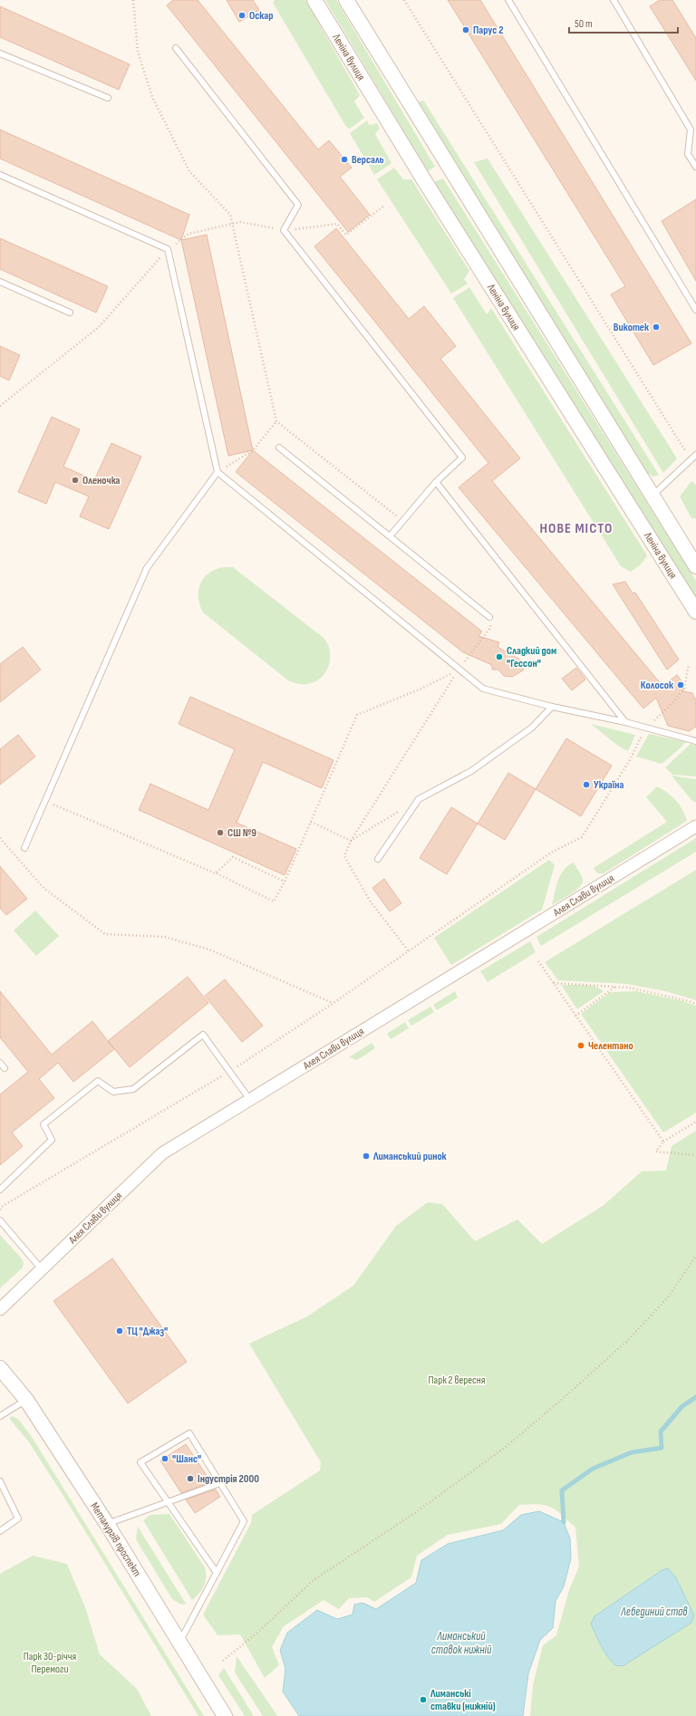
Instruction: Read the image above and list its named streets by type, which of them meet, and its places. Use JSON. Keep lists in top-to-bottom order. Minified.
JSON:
{"streets":{"street":["Леніна вулиця","Алея Слави вулиця","Металургів проспект"]},"districts":["НОВЕ МІСТО"],"water":["Лебединий став","Лиманський ставок нижній"],"parks":["Парк 2 вересня","Парк 30-річчя Перемоги"],"places":["Оскар","Парус 2","Версаль","Викотек","Оленочка","Сладкий дом \"Гессон\"","Колосок","Україна","СШ №9","Челентано","Лиманський ринок","ТЦ \"Джаз\"","\"Шанс\"","Індустрія 2000","Лиманські ставки (нижній)"],"scale_bar":"50 m"}
